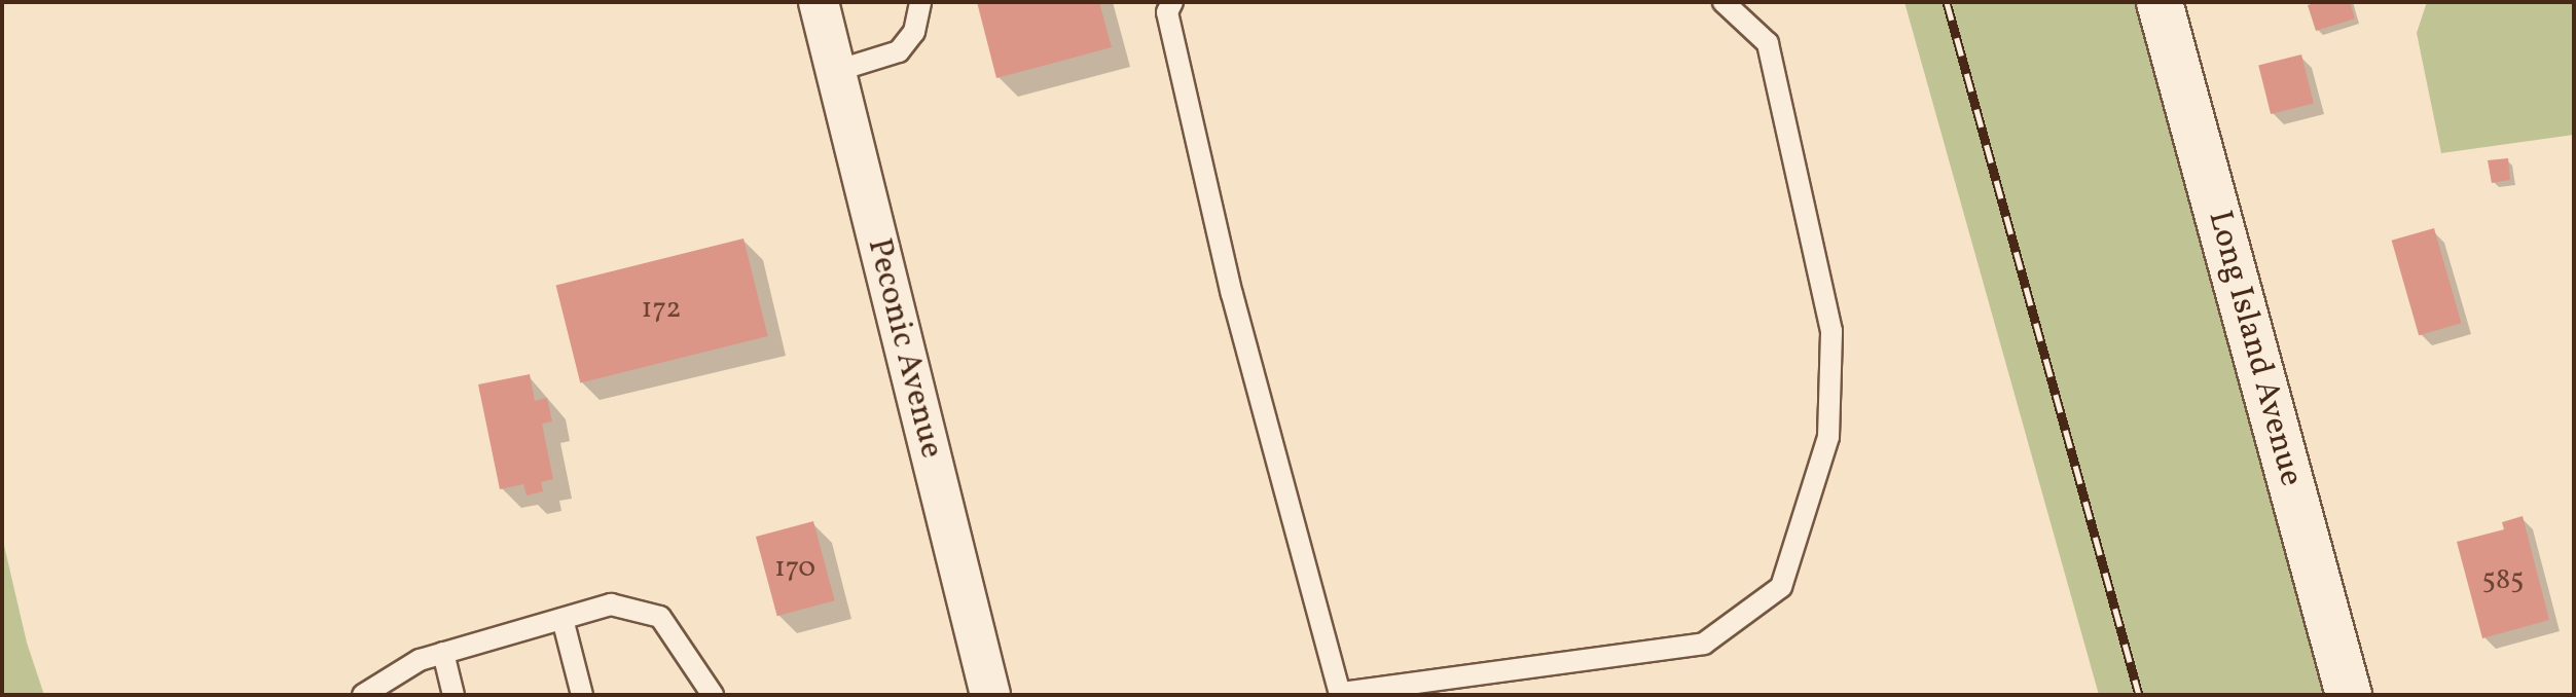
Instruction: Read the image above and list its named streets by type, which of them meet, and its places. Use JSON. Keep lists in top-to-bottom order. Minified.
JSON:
{"streets":{"street":["Peconic Avenue","Long Island Avenue"]},"house_numbers":["172","170","585"]}
